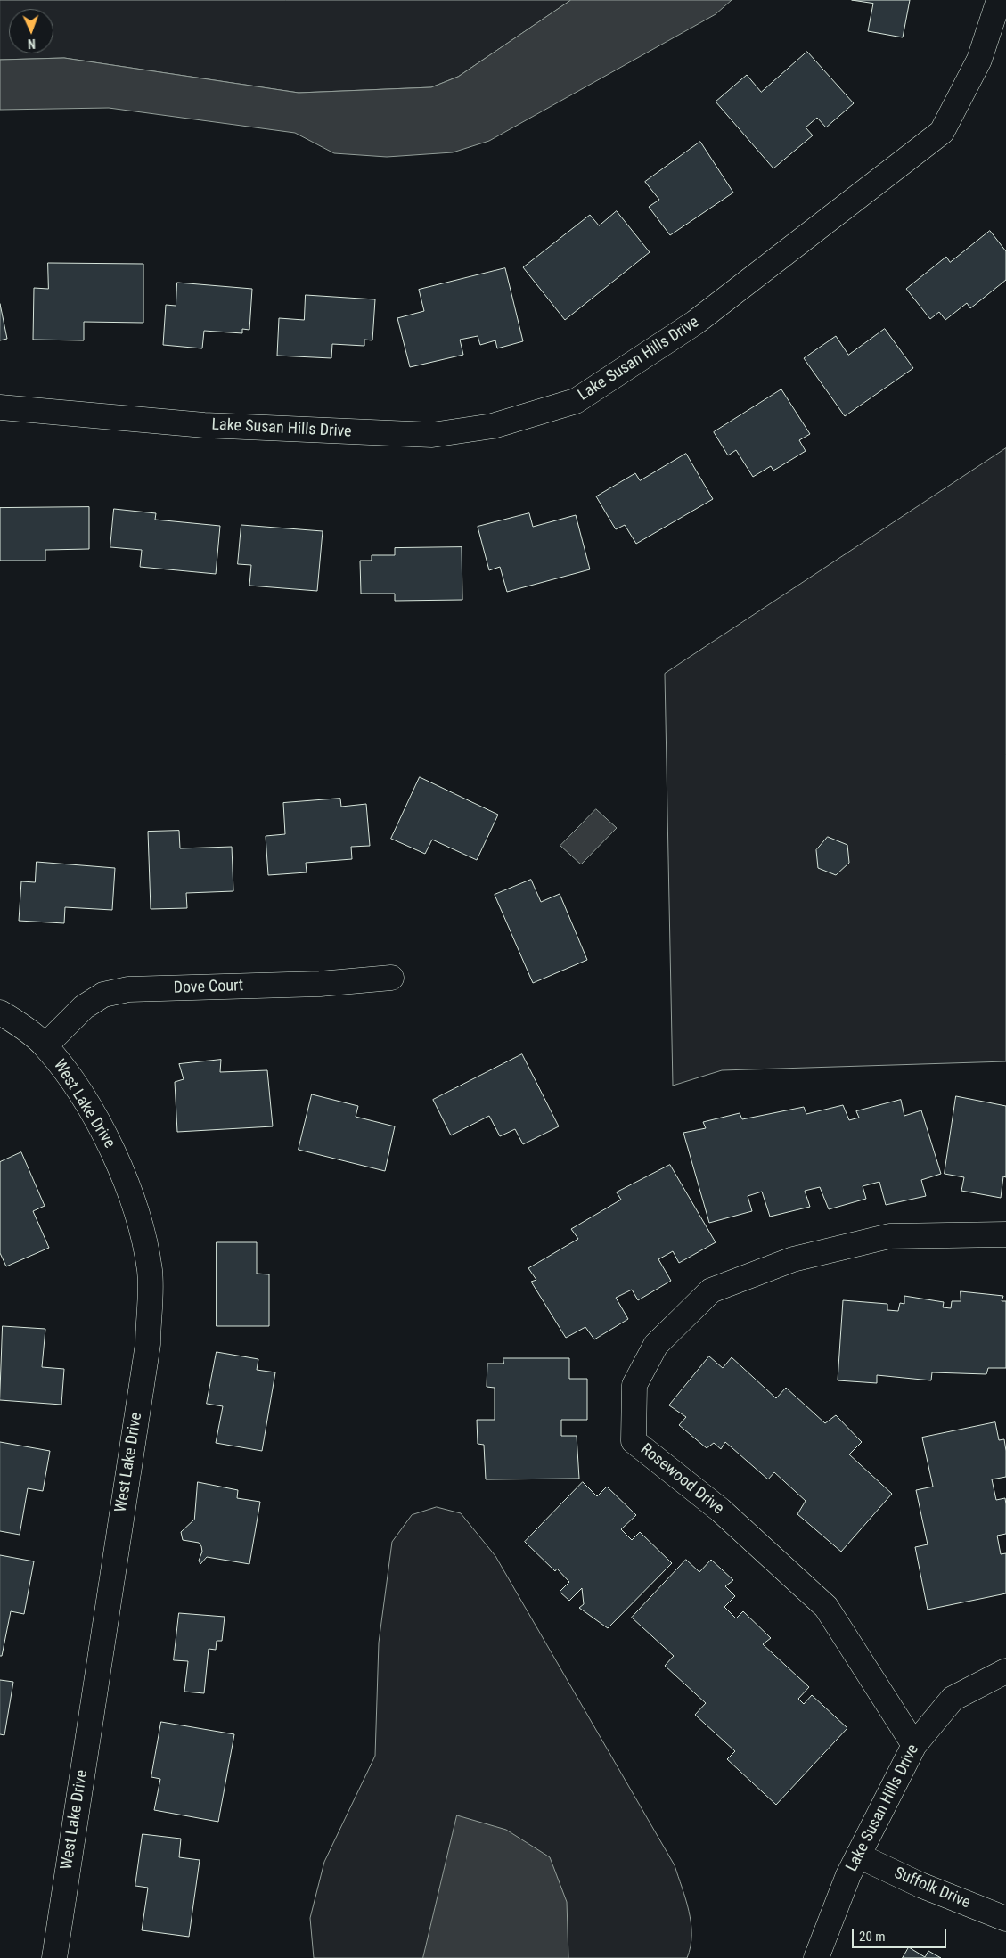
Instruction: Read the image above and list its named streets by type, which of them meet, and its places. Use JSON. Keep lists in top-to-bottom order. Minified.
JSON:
{"streets":{"street":["Lake Susan Hills Drive","Dove Court","West Lake Drive","Rosewood Drive","Suffolk Drive"]},"crossings":[["Lake Susan Hills Drive","Rosewood Drive"],["Lake Susan Hills Drive","Suffolk Drive"],["Dove Court","West Lake Drive"]],"scale_bar":"20 m","north":"bottom"}
